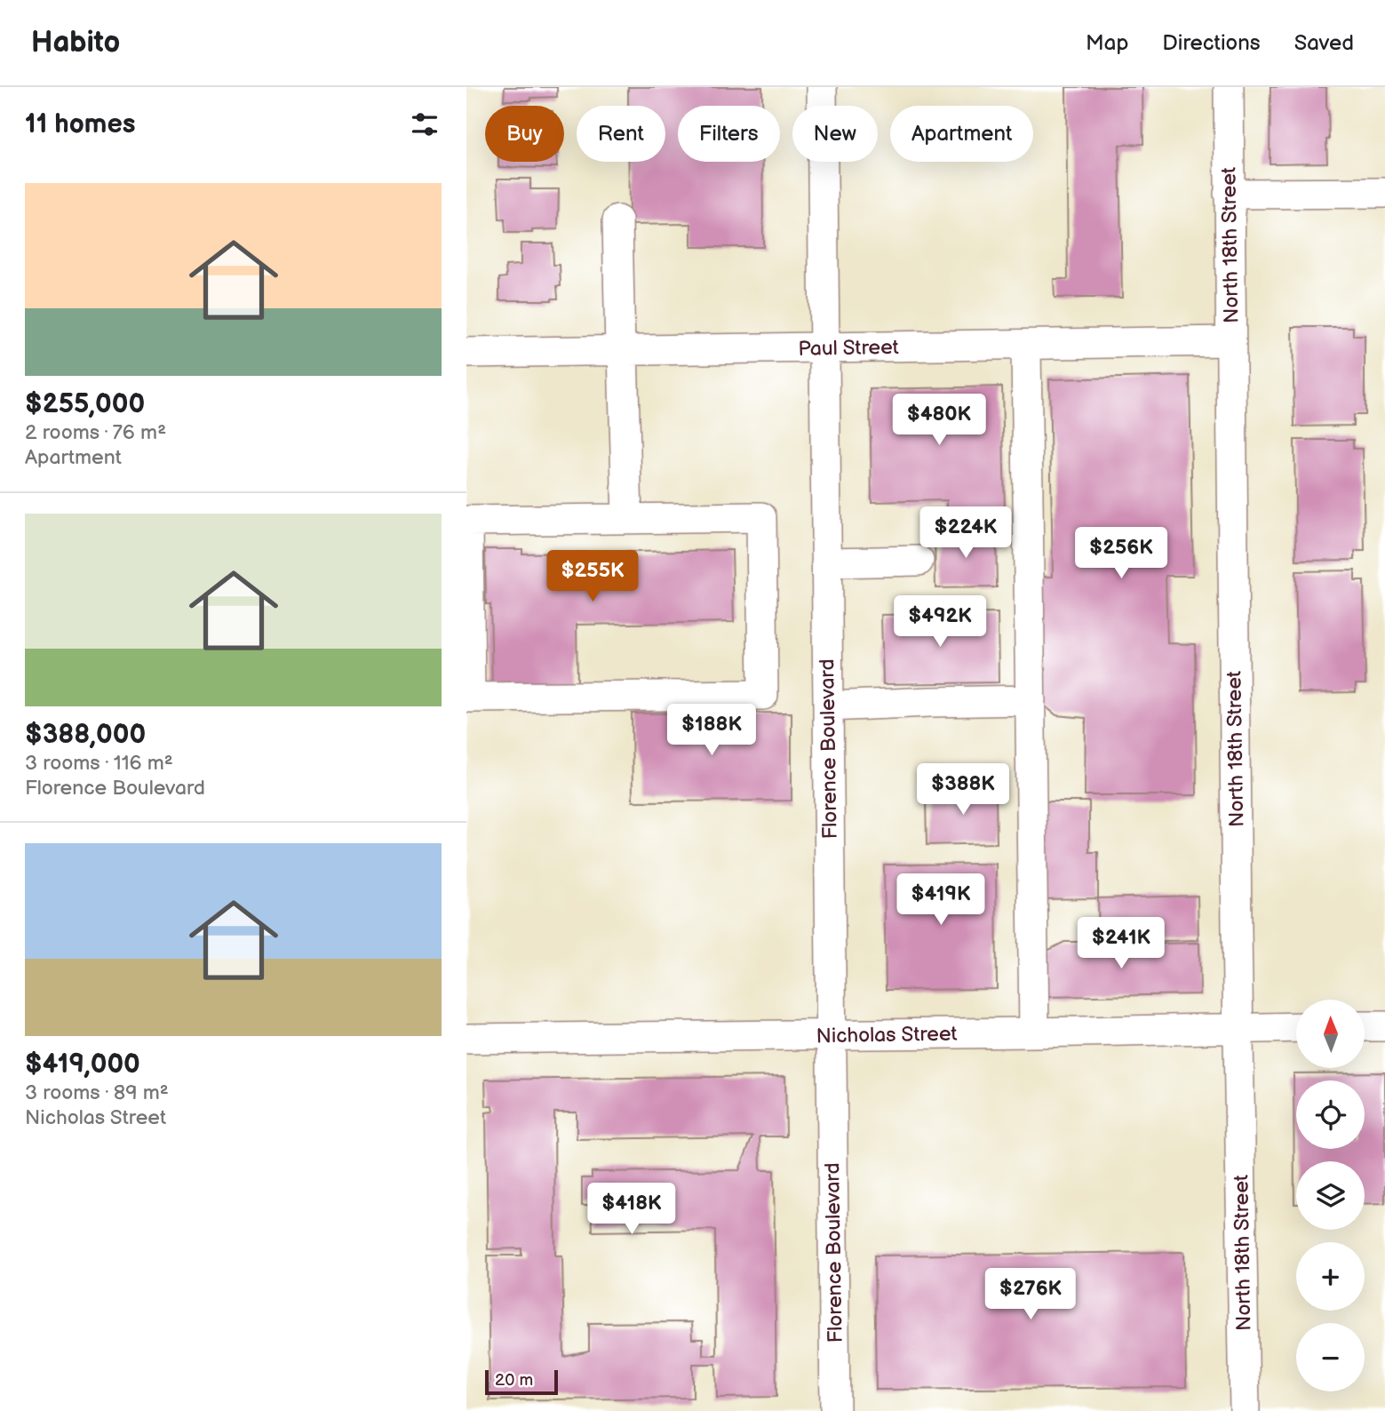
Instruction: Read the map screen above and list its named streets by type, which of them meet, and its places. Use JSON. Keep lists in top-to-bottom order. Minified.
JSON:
{"streets":{"street":["North 18th Street","Paul Street","Florence Boulevard","Nicholas Street"]},"crossings":[["North 18th Street","Paul Street"],["North 18th Street","Nicholas Street"],["Paul Street","Florence Boulevard"],["Florence Boulevard","Nicholas Street"]],"scale_bar":"20 m","north":"top","page":{"header":"Habito","nav":["Map","Directions","Saved"],"heading":"11 homes","chip":["Buy","Rent","Filters","New","Apartment"],"list":[{"name":"$255,000","note":"2 rooms · 76 m² · Apartment"},{"name":"$388,000","note":"3 rooms · 116 m² · Florence Boulevard"},{"name":"$419,000","note":"3 rooms · 89 m² · Nicholas Street"}],"price":["$480K","$224K","$256K","$255K","$492K","$188K","$388K","$419K","$241K","$418K","$276K"],"map_buttons":["+","−"],"scale":"20 m"}}
